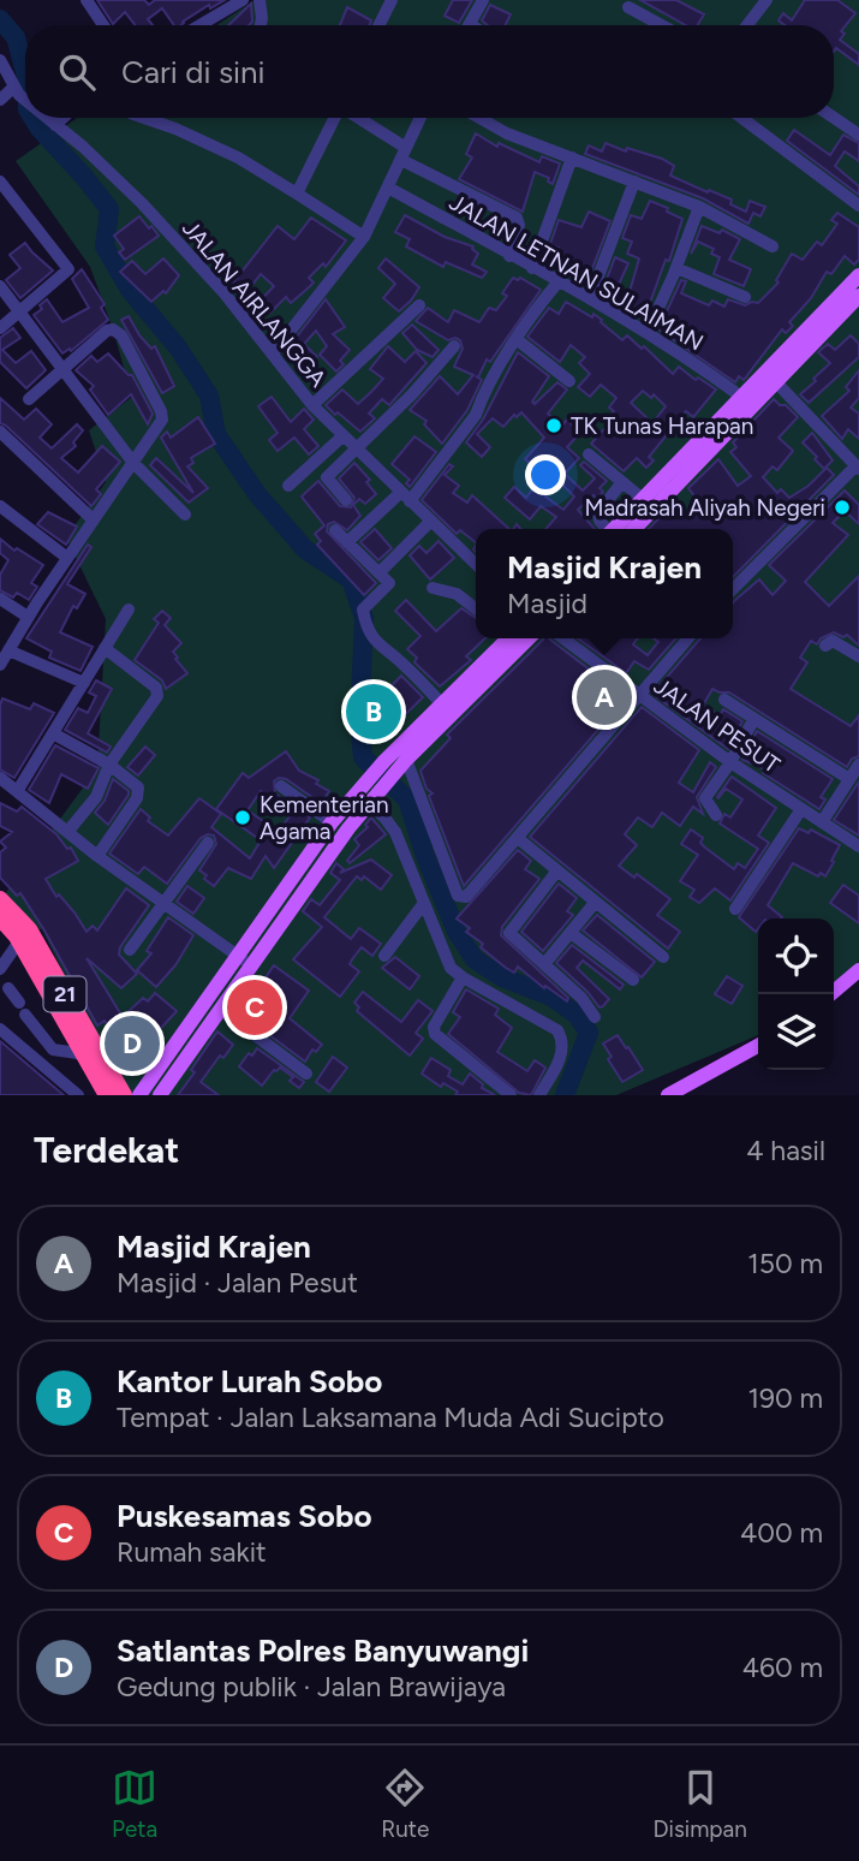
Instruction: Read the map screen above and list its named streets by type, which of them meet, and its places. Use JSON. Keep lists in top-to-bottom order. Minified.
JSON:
{"streets":{"highway":["21"],"street":["JALAN LETNAN SULAIMAN","JALAN AIRLANGGA","JALAN PESUT"]},"places":["TK Tunas Harapan","Madrasah Aliyah Negeri","Kementerian Agama"],"page":{"search":"Cari di sini","popup":["Masjid Krajen","Masjid"],"pins":["A","B","C","D"],"heading":["Terdekat","4 hasil"],"list":[{"mark":"A","name":"Masjid Krajen","note":"Masjid · Jalan Pesut","value":"150 m"},{"mark":"B","name":"Kantor Lurah Sobo","note":"Tempat · Jalan Laksamana Muda Adi Sucipto","value":"190 m"},{"mark":"C","name":"Puskesamas Sobo","note":"Rumah sakit","value":"400 m"},{"mark":"D","name":"Satlantas Polres Banyuwangi","note":"Gedung publik · Jalan Brawijaya","value":"460 m"}],"nav":["Peta","Rute","Disimpan"]}}
